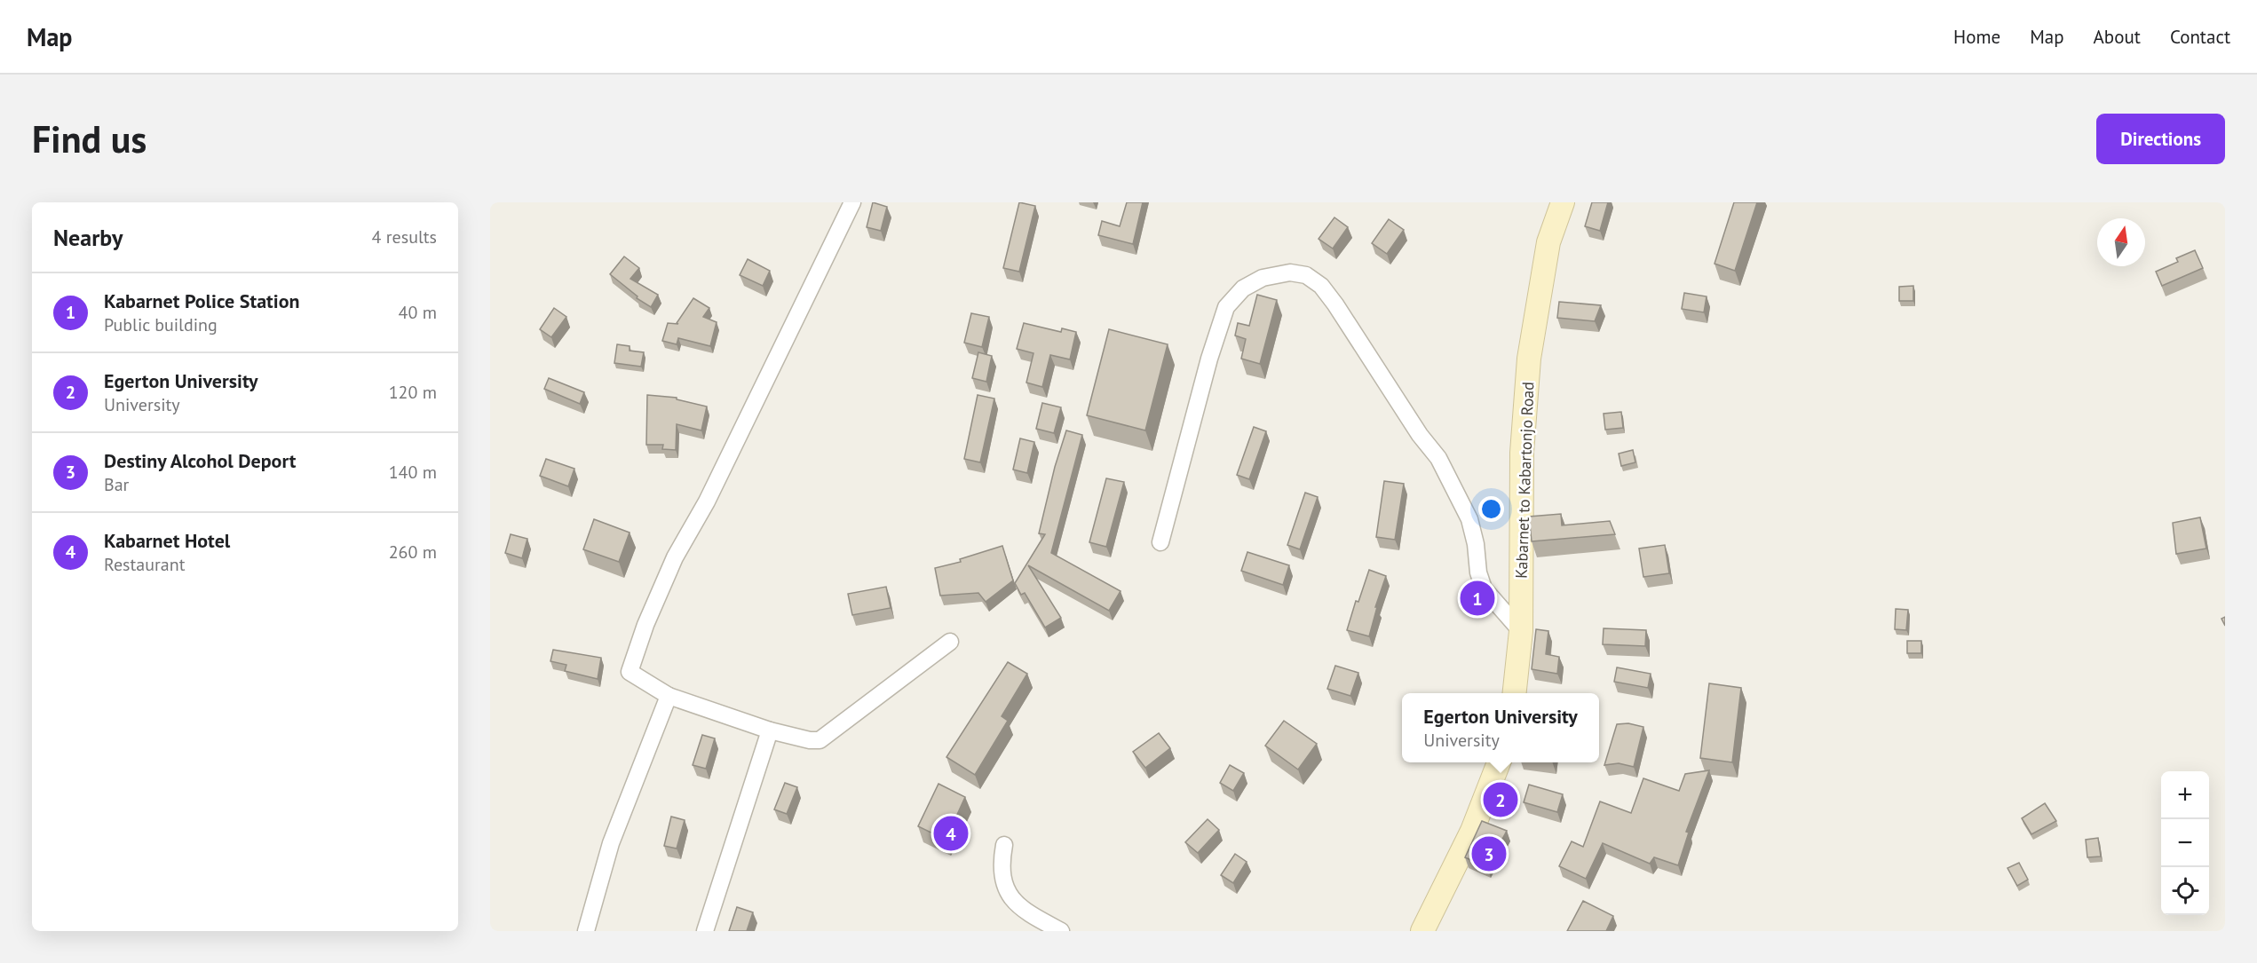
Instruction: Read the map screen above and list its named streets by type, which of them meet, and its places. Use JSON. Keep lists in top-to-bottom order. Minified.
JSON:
{"streets":{"main road":["Kabarnet to Kabartonjo Road"]},"north":"top","page":{"header":"Map","nav":["Home","Map","About","Contact"],"buttons":"Directions","title":"Find us","heading":["Nearby","4 results"],"list":[{"mark":"1","name":"Kabarnet Police Station","note":"Public building","value":"40 m"},{"mark":"2","name":"Egerton University","note":"University","value":"120 m"},{"mark":"3","name":"Destiny Alcohol Deport","note":"Bar","value":"140 m"},{"mark":"4","name":"Kabarnet Hotel","note":"Restaurant","value":"260 m"}],"pins":["1","2","4","3"],"popup":["Egerton University","University"],"map_buttons":["+","−"]}}
